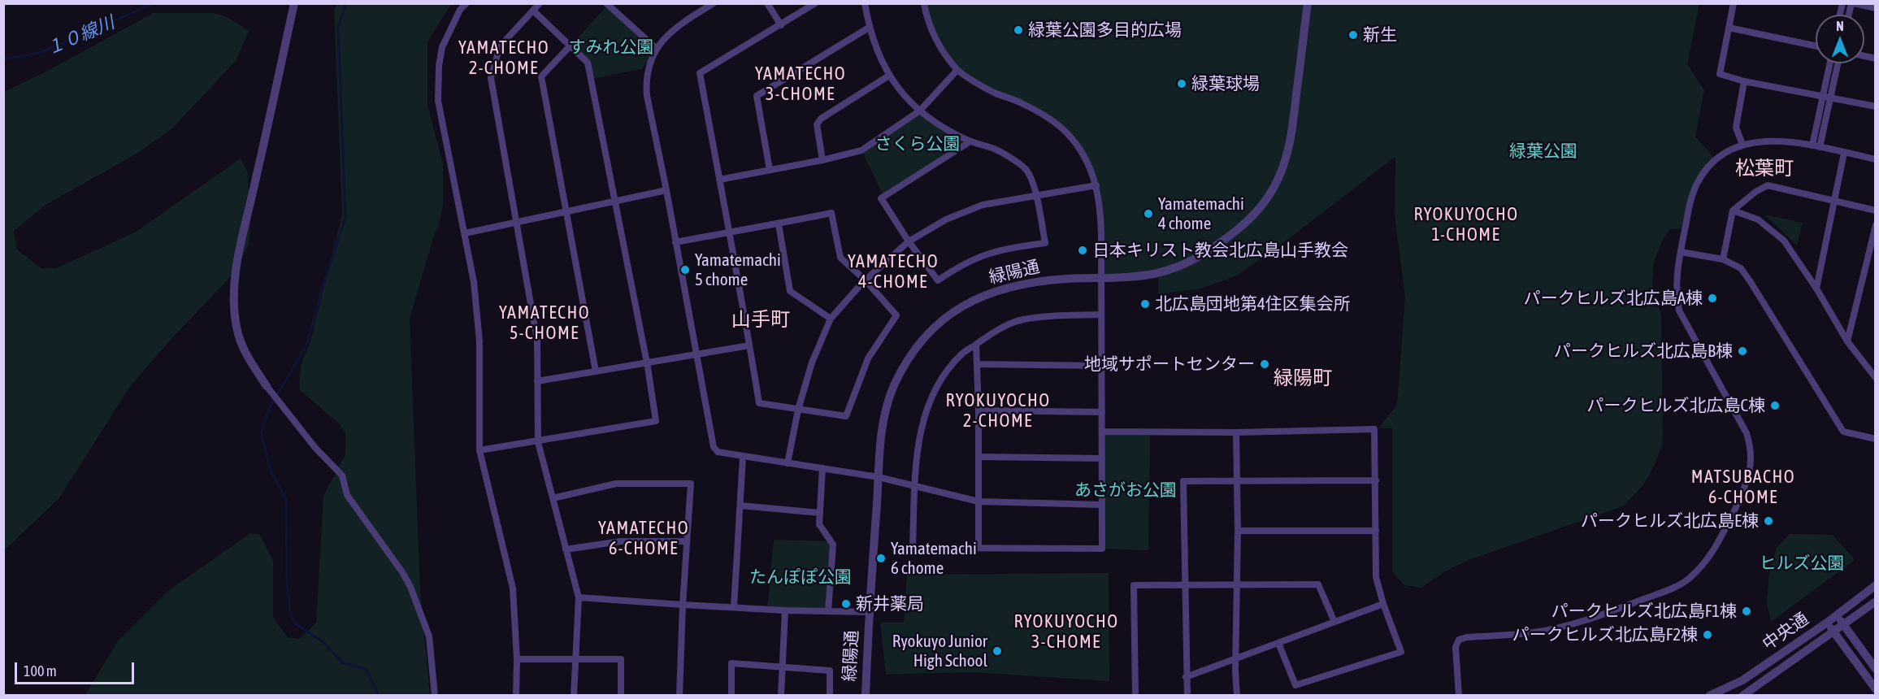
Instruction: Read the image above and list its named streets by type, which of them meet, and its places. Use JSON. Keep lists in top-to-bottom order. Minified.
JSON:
{"streets":{"street":["緑陽通","中央通"]},"districts":["YAMATECHO 2-CHOME","YAMATECHO 3-CHOME","松葉町","RYOKUYOCHO 1-CHOME","YAMATECHO 4-CHOME","YAMATECHO 5-CHOME","山手町","緑陽町","RYOKUYOCHO 2-CHOME","MATSUBACHO 6-CHOME","YAMATECHO 6-CHOME","RYOKUYOCHO 3-CHOME"],"water":["１０線川"],"parks":["すみれ公園","さくら公園","緑葉公園","あさがお公園","ヒルズ公園","たんぽぽ公園"],"places":["緑葉公園多目的広場","新生","緑葉球場","Yamatemachi 4 chome","日本キリスト教会北広島山手教会","Yamatemachi 5 chome","パークヒルズ北広島A棟","北広島団地第4住区集会所","パークヒルズ北広島B棟","地域サポートセンター","パークヒルズ北広島C棟","パークヒルズ北広島E棟","Yamatemachi 6 chome","新井薬局","パークヒルズ北広島F1棟","パークヒルズ北広島F2棟","Ryokuyo Junior High School"],"scale_bar":"100 m","north":"top"}
